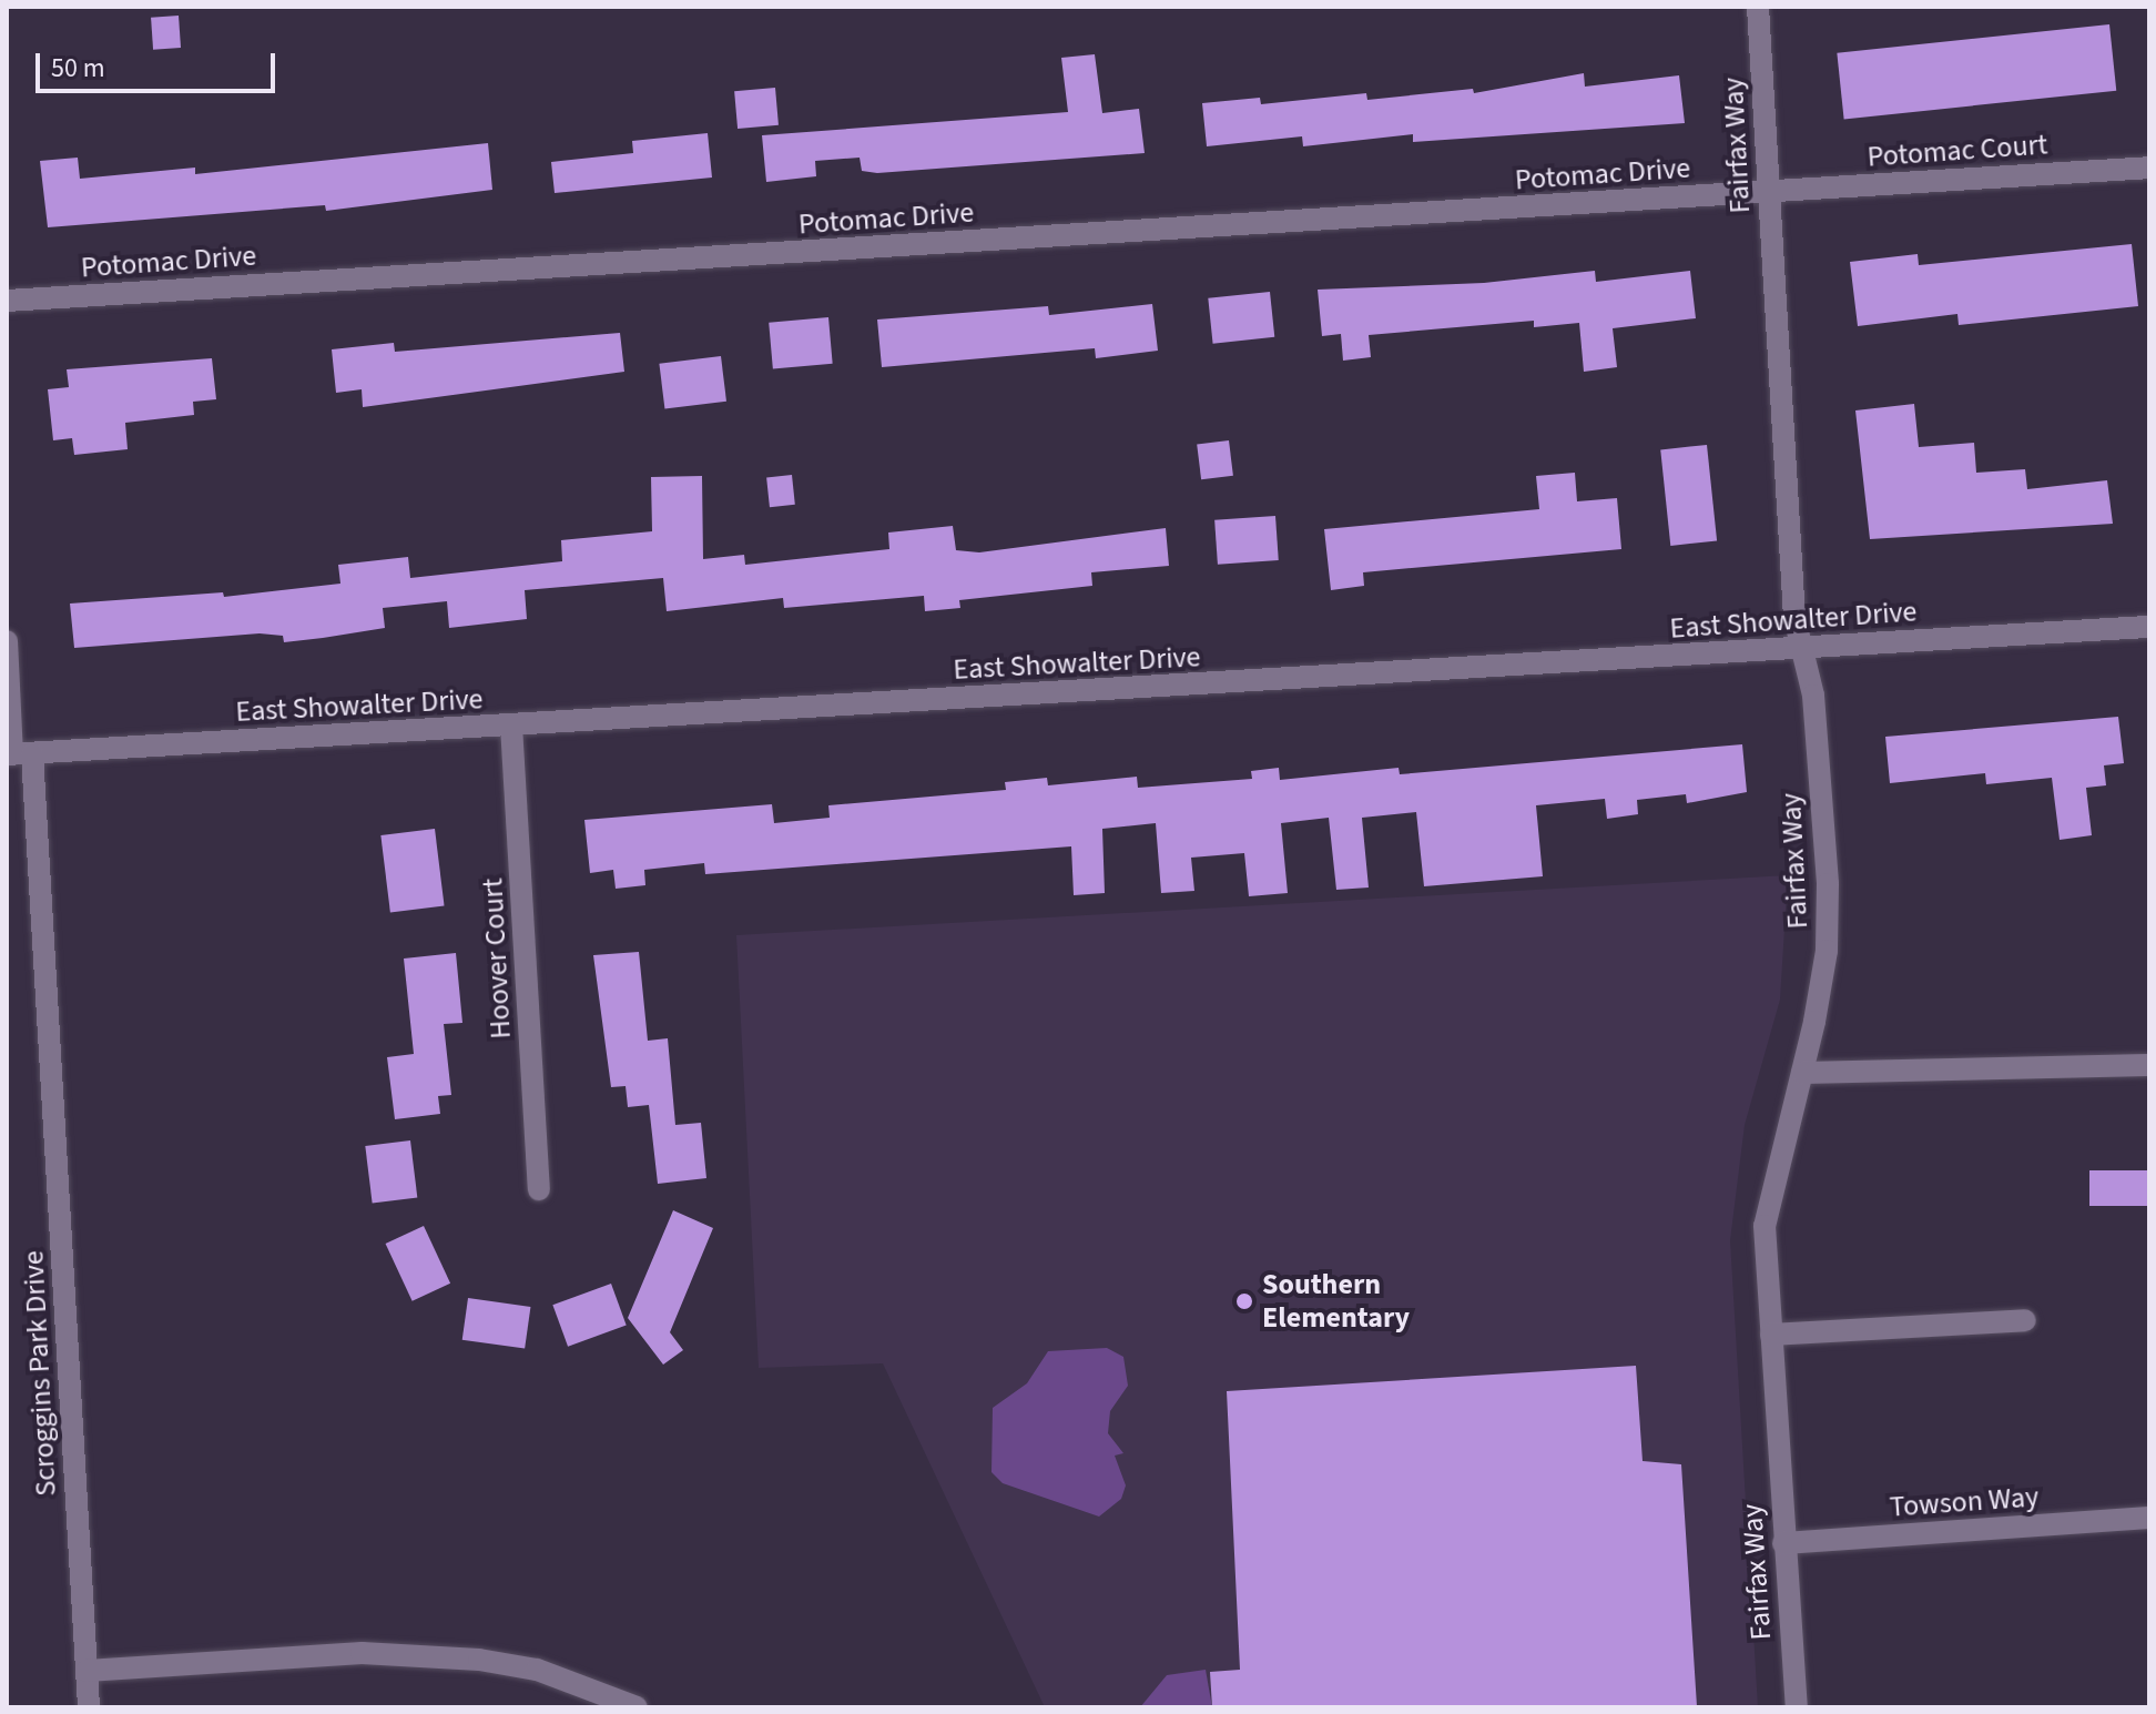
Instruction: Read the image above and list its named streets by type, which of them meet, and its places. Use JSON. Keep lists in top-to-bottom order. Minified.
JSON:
{"streets":{"street":["Fairfax Way","Potomac Court","Potomac Drive","East Showalter Drive","Hoover Court","Scroggins Park Drive","Towson Way"]},"crossings":[["Fairfax Way","Potomac Court"],["Fairfax Way","Potomac Drive"],["Fairfax Way","East Showalter Drive"],["Fairfax Way","Towson Way"],["Potomac Court","Potomac Drive"],["East Showalter Drive","Hoover Court"],["East Showalter Drive","Scroggins Park Drive"]],"places":["Southern Elementary"],"scale_bar":"50 m"}
